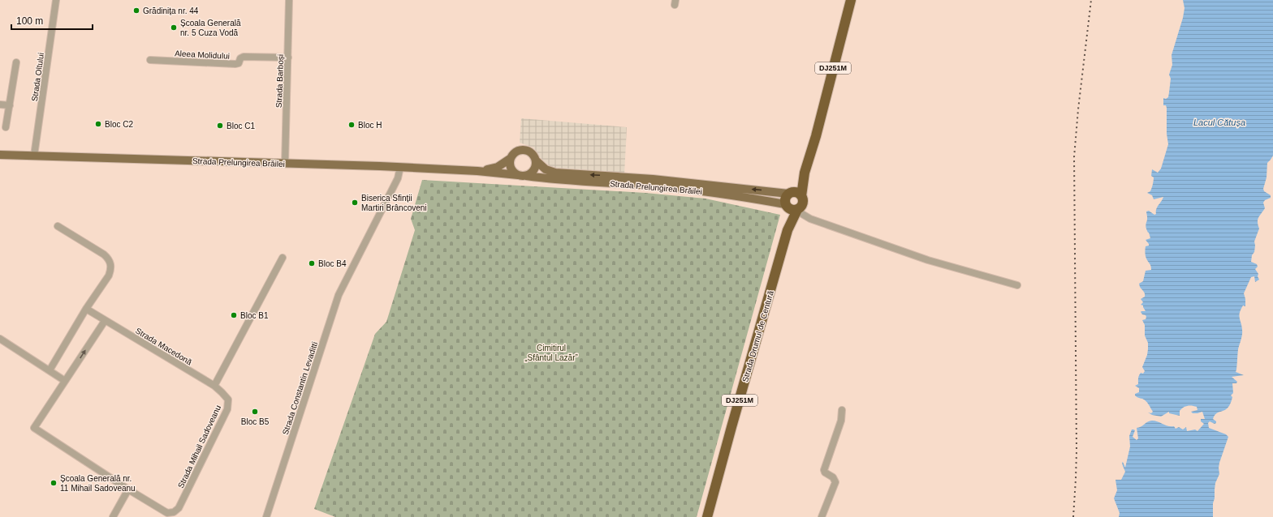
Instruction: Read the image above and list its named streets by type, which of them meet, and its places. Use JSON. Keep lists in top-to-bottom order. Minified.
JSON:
{"streets":{"highway":["DJ251M","Strada Drumul de Centură"],"main road":["Strada Prelungirea Brăilei"],"street":["Aleea Molidului","Strada Oltului","Strada Barboși","Strada Macedonă","Strada Constantin Levaditti","Strada Mihail Sadoveanu"]},"crossings":[["Aleea Molidului","Strada Barboși"],["Strada Oltului","Strada Prelungirea Brăilei"],["Strada Barboși","Strada Prelungirea Brăilei"],["Strada Prelungirea Brăilei","Strada Constantin Levaditti"],["Strada Macedonă","Strada Mihail Sadoveanu"]],"water":["Lacul Cătușa"],"parks":["Cimitirul „Sfântul Lazăr”"],"places":["Grădinița nr. 44","Școala Generală nr. 5 Cuza Vodă","Bloc C2","Bloc H","Bloc C1","Biserica Sfinții Martiri Brâncoveni","Bloc B4","Bloc B1","Bloc B5","Școala Generală nr. 11 Mihail Sadoveanu"],"scale_bar":"100 m"}
